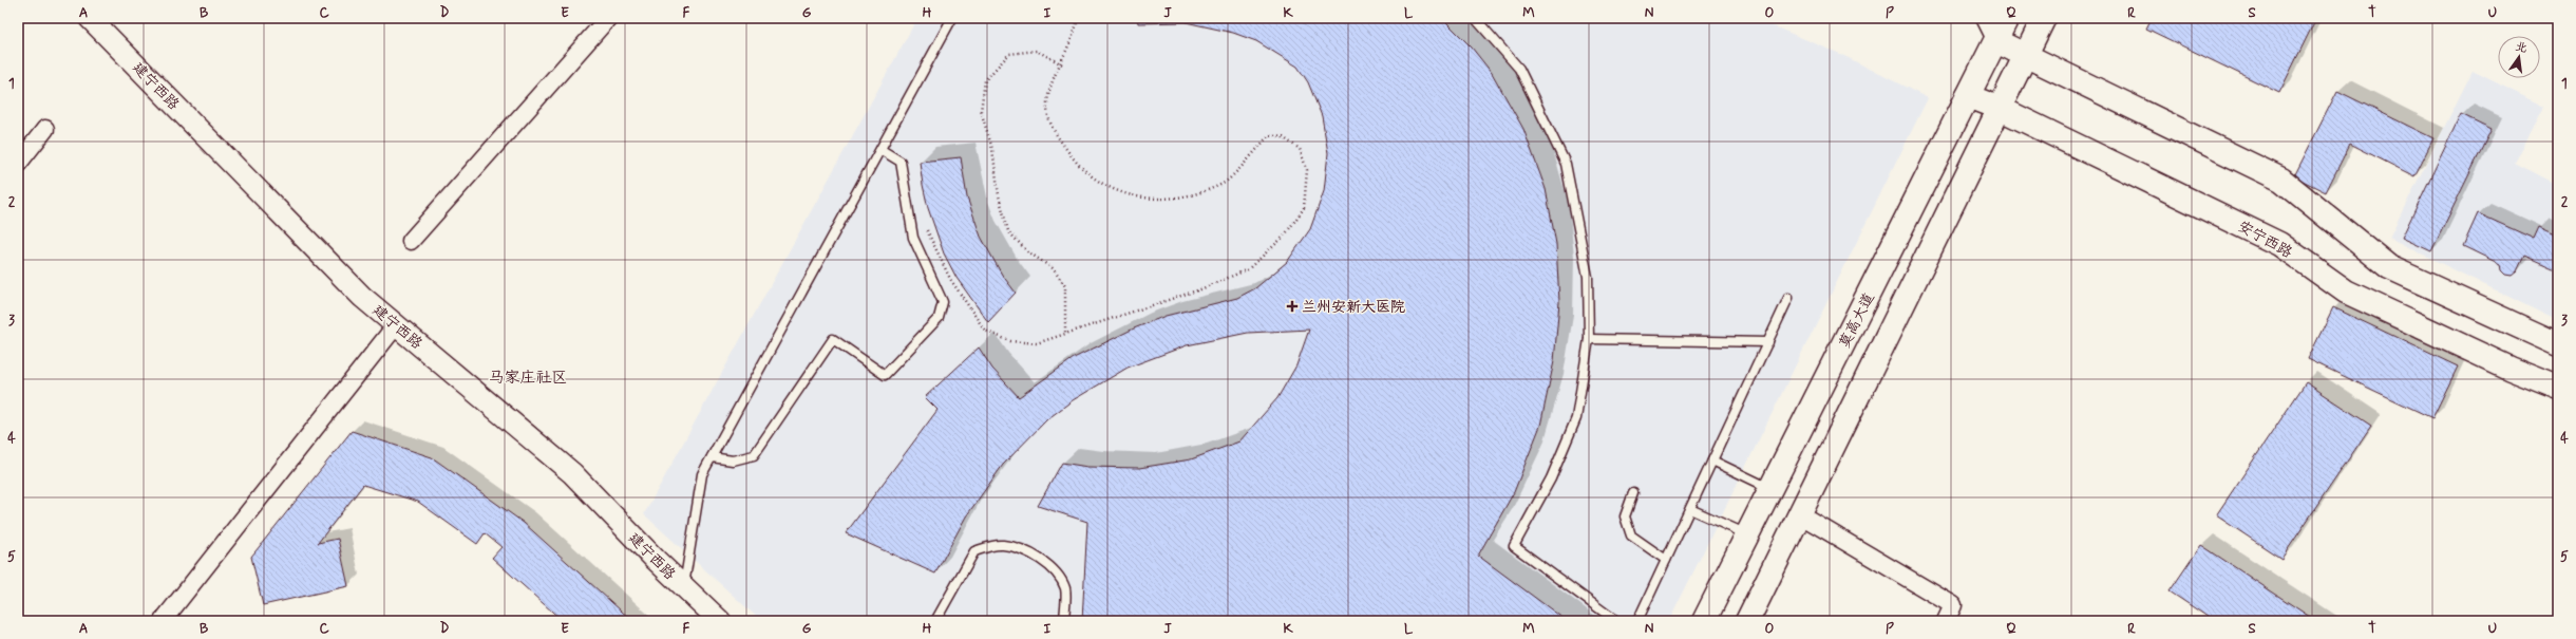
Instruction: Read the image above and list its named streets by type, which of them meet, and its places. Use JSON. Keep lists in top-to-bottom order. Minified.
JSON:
{"streets":{"main road":["安宁西路","莫高大道"],"street":["建宁西路"]},"crossings":[["安宁西路","莫高大道"]],"districts":["马家庄社区"],"places":{"health":["兰州安新大医院"]},"north":"top","grid":{"columns":["A","B","C","D","E","F","G","H","I","J","K","L","M","N","O","P","Q","R","S","T","U"],"rows":["1","2","3","4","5"]}}
